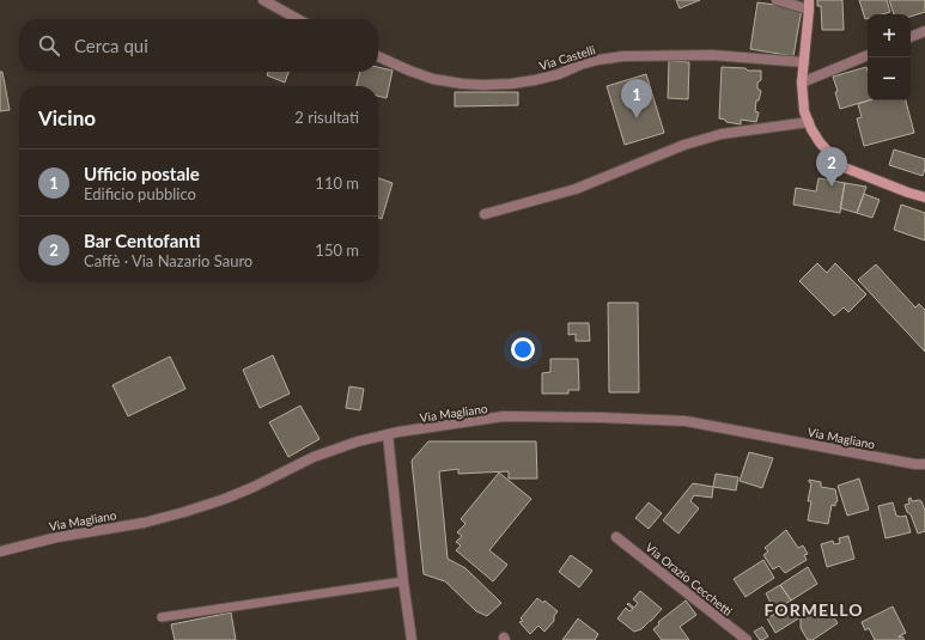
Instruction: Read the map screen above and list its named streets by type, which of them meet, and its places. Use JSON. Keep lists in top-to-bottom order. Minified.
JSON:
{"streets":{"street":["Via Castelli","Via Magliano","Via Orazio Cecchetti"]},"districts":["FORMELLO"],"page":{"map_buttons":["+","−"],"search":"Cerca qui","pins":["1","2"],"heading":["Vicino","2 risultati"],"list":[{"mark":"1","name":"Ufficio postale","note":"Edificio pubblico","value":"110 m"},{"mark":"2","name":"Bar Centofanti","note":"Caffè · Via Nazario Sauro","value":"150 m"}]}}
